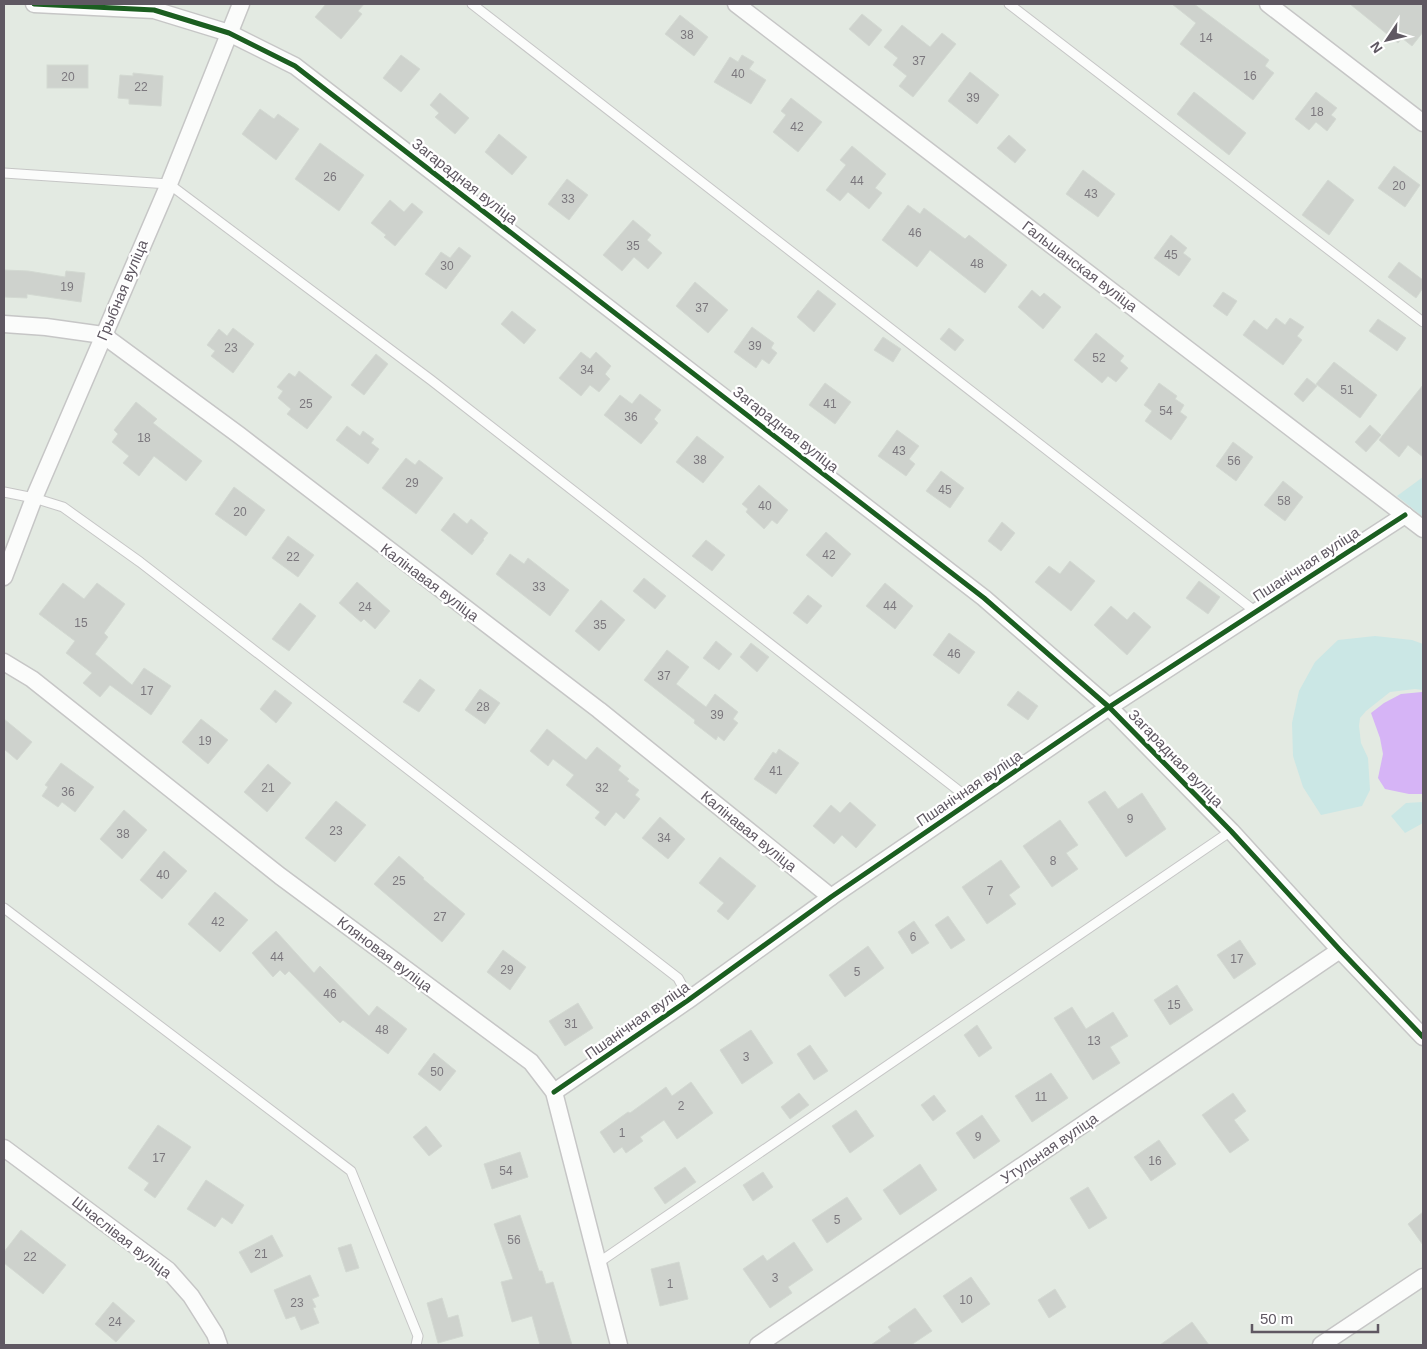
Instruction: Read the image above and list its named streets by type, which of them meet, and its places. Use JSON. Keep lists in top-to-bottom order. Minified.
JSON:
{"streets":{"street":["Загарадная вуліца","Гальшанская вуліца","Грыбная вуліца","Пшанічная вуліца","Калінавая вуліца","Кляновая вуліца","Утульная вуліца","Шчаслівая вуліца"]},"crossings":[["Загарадная вуліца","Грыбная вуліца"],["Загарадная вуліца","Пшанічная вуліца"],["Загарадная вуліца","Утульная вуліца"],["Гальшанская вуліца","Пшанічная вуліца"],["Грыбная вуліца","Калінавая вуліца"],["Пшанічная вуліца","Калінавая вуліца"],["Пшанічная вуліца","Кляновая вуліца"]],"house_numbers":["38","14","37","40","16","20","22","39","18","42","26","44","20","43","33","46","35","45","48","30","19","37","39","23","52","34","51","25","41","54","36","18","43","38","56","29","45","58","40","20","42","22","33","44","24","15","35","46","37","17","28","39","19","41","21","32","36","9","23","38","34","8","40","25","7","27","42","6","44","17","29","5","46","15","31","48","13","3","50","11","2","1","9","17","16","54","5","56","21","22","3","1","10","23","24"],"scale_bar":"50 m","north":"bottom left"}
